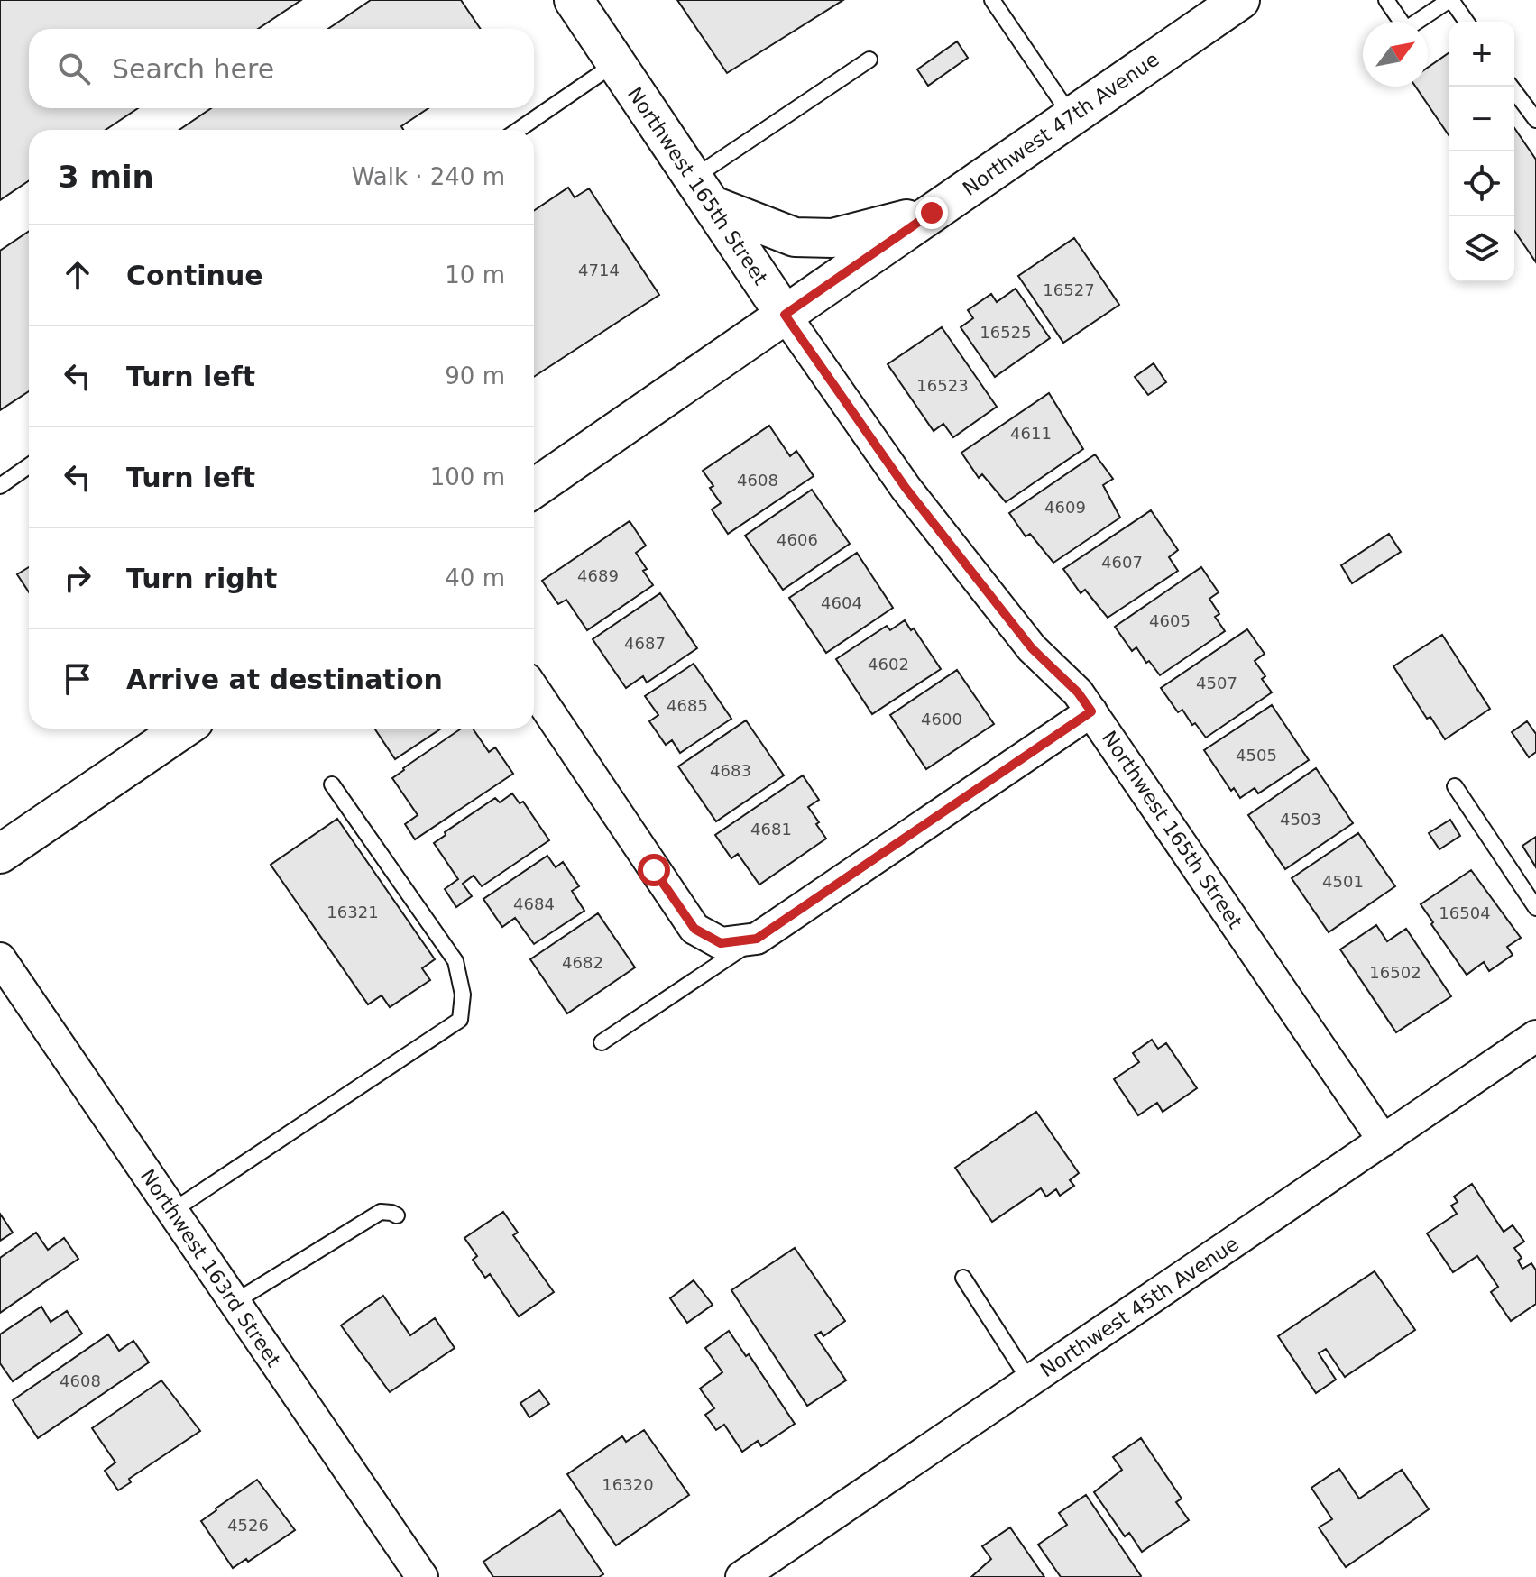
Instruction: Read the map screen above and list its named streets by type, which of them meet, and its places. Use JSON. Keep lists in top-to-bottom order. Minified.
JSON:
{"streets":{"street":["Northwest 47th Avenue","Northwest 165th Street","Northwest 163rd Street","Northwest 45th Avenue"]},"crossings":[["Northwest 47th Avenue","Northwest 165th Street"],["Northwest 165th Street","Northwest 45th Avenue"]],"house_numbers":["4714","16527","16525","16523","4611","4608","4609","4606","4607","4689","4604","4605","4687","4602","4507","4685","4600","4505","4683","4503","4681","4501","4684","16321","16504","4682","16502","4608","16320","4526"],"north":"top right","page":{"map_buttons":["+","−"],"search":"Search here","heading":["3 min","Walk · 240 m"],"list":[["Continue","10 m"],["Turn left","90 m"],["Turn left","100 m"],["Turn right","40 m"],"Arrive at destination"]}}
